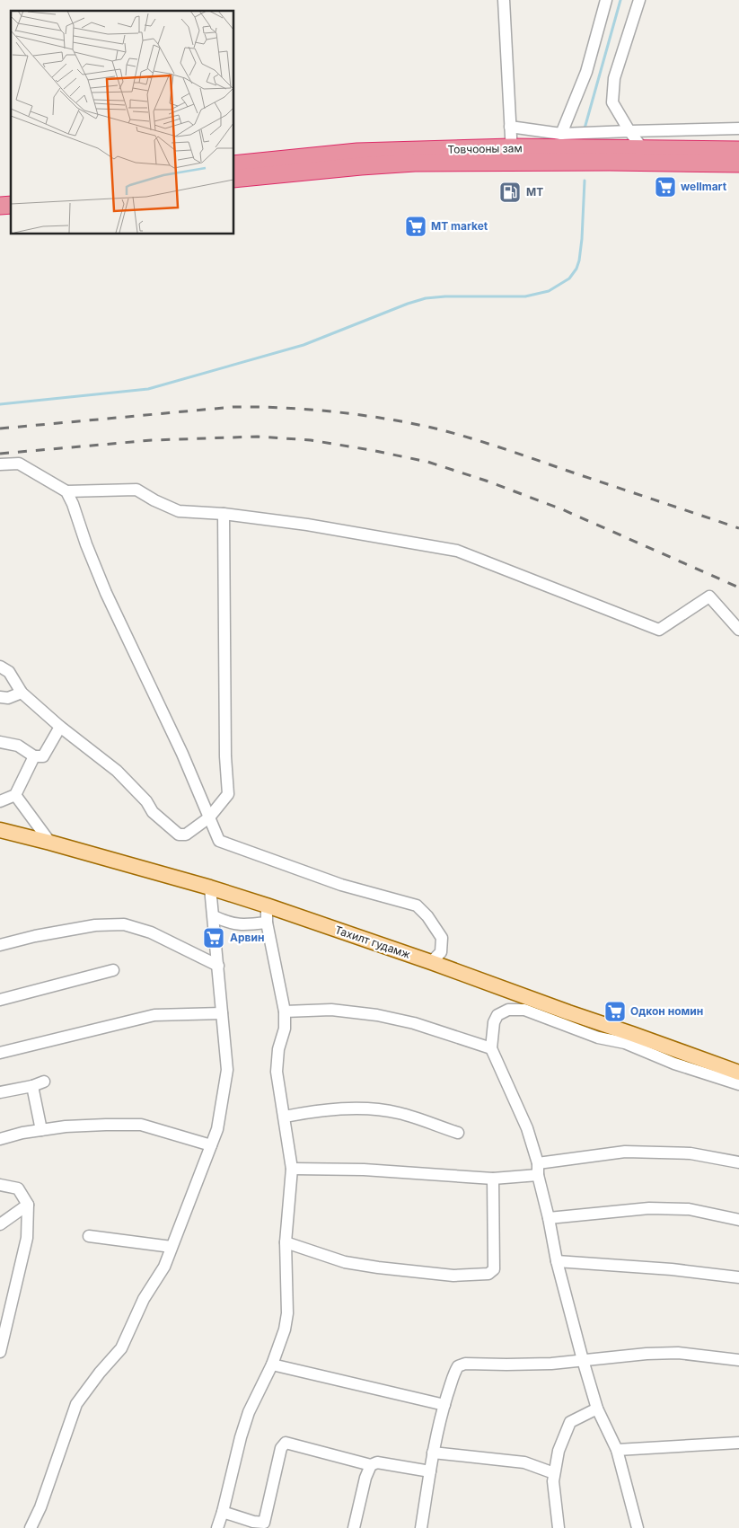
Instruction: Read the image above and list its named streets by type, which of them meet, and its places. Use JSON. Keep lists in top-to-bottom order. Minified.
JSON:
{"streets":{"highway":["Товчооны зам"],"main road":["Тахилт гудамж"]},"places":{"supermarket":["wellmart","MT market","Арвин","Одкон номин"],"fuel station":["МТ"]}}
